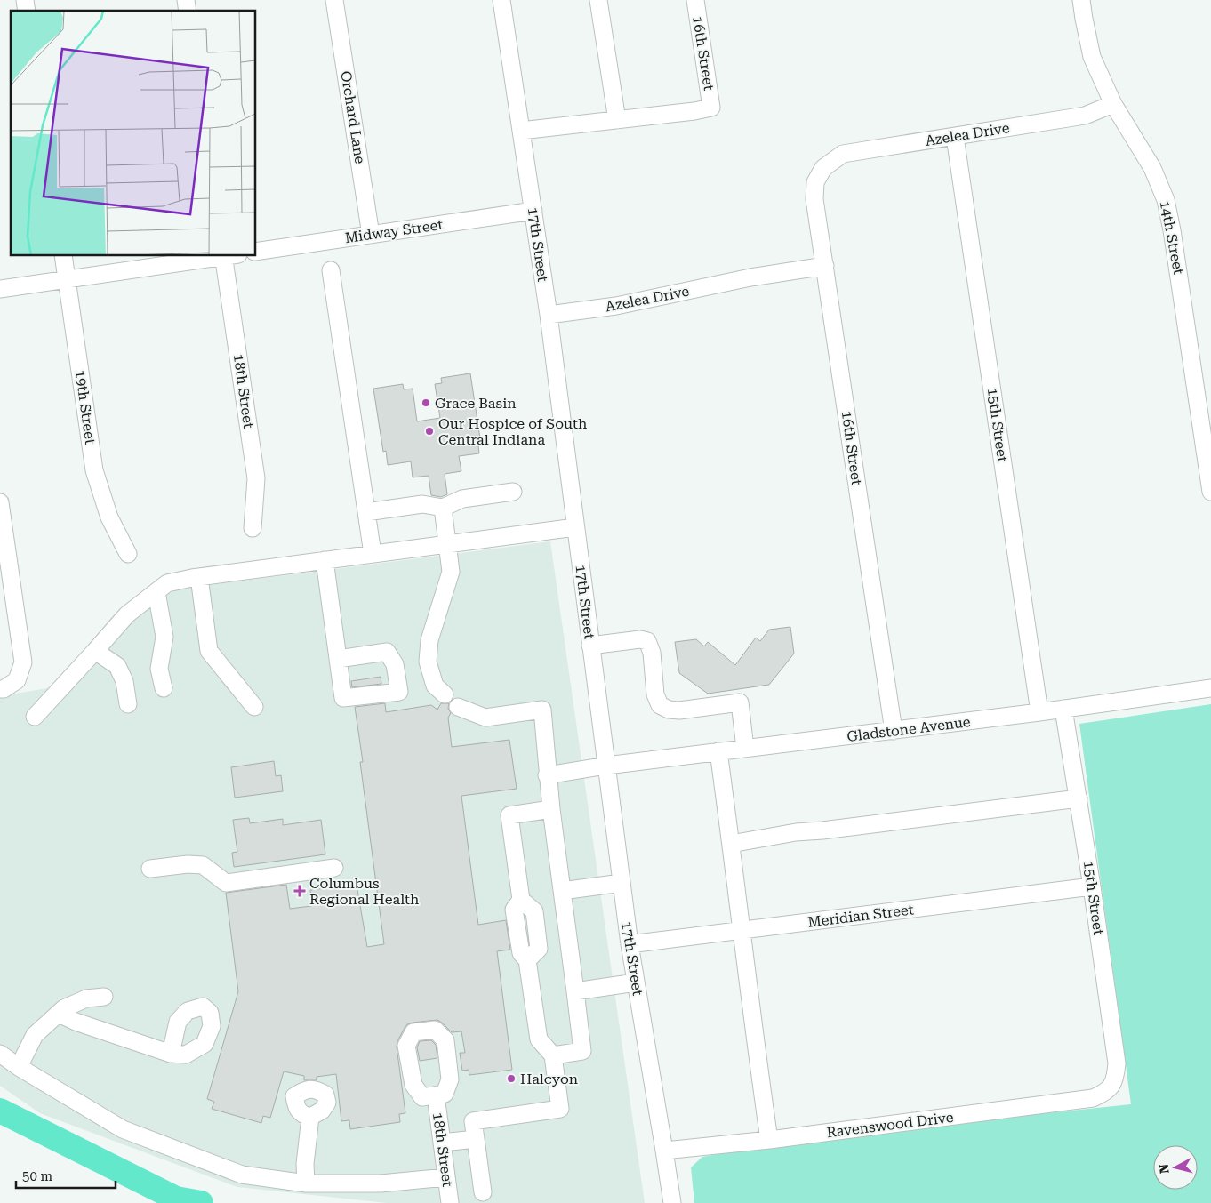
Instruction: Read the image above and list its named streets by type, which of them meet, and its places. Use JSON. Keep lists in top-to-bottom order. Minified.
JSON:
{"streets":{"street":["16th Street","Orchard Lane","Azelea Drive","Midway Street","14th Street","17th Street","18th Street","19th Street","15th Street","Gladstone Avenue","Meridian Street","Ravenswood Drive"]},"crossings":[["16th Street","Azelea Drive"],["16th Street","Gladstone Avenue"],["Orchard Lane","Midway Street"],["Azelea Drive","14th Street"],["Azelea Drive","17th Street"],["Azelea Drive","15th Street"],["Midway Street","17th Street"],["17th Street","Gladstone Avenue"],["17th Street","Meridian Street"],["17th Street","Ravenswood Drive"],["15th Street","Gladstone Avenue"],["15th Street","Meridian Street"],["15th Street","Ravenswood Drive"]],"places":{"other":["Grace Basin","Our Hospice of South Central Indiana","Halcyon"],"health":["Columbus Regional Health"]},"scale_bar":"50 m","north":"left"}
